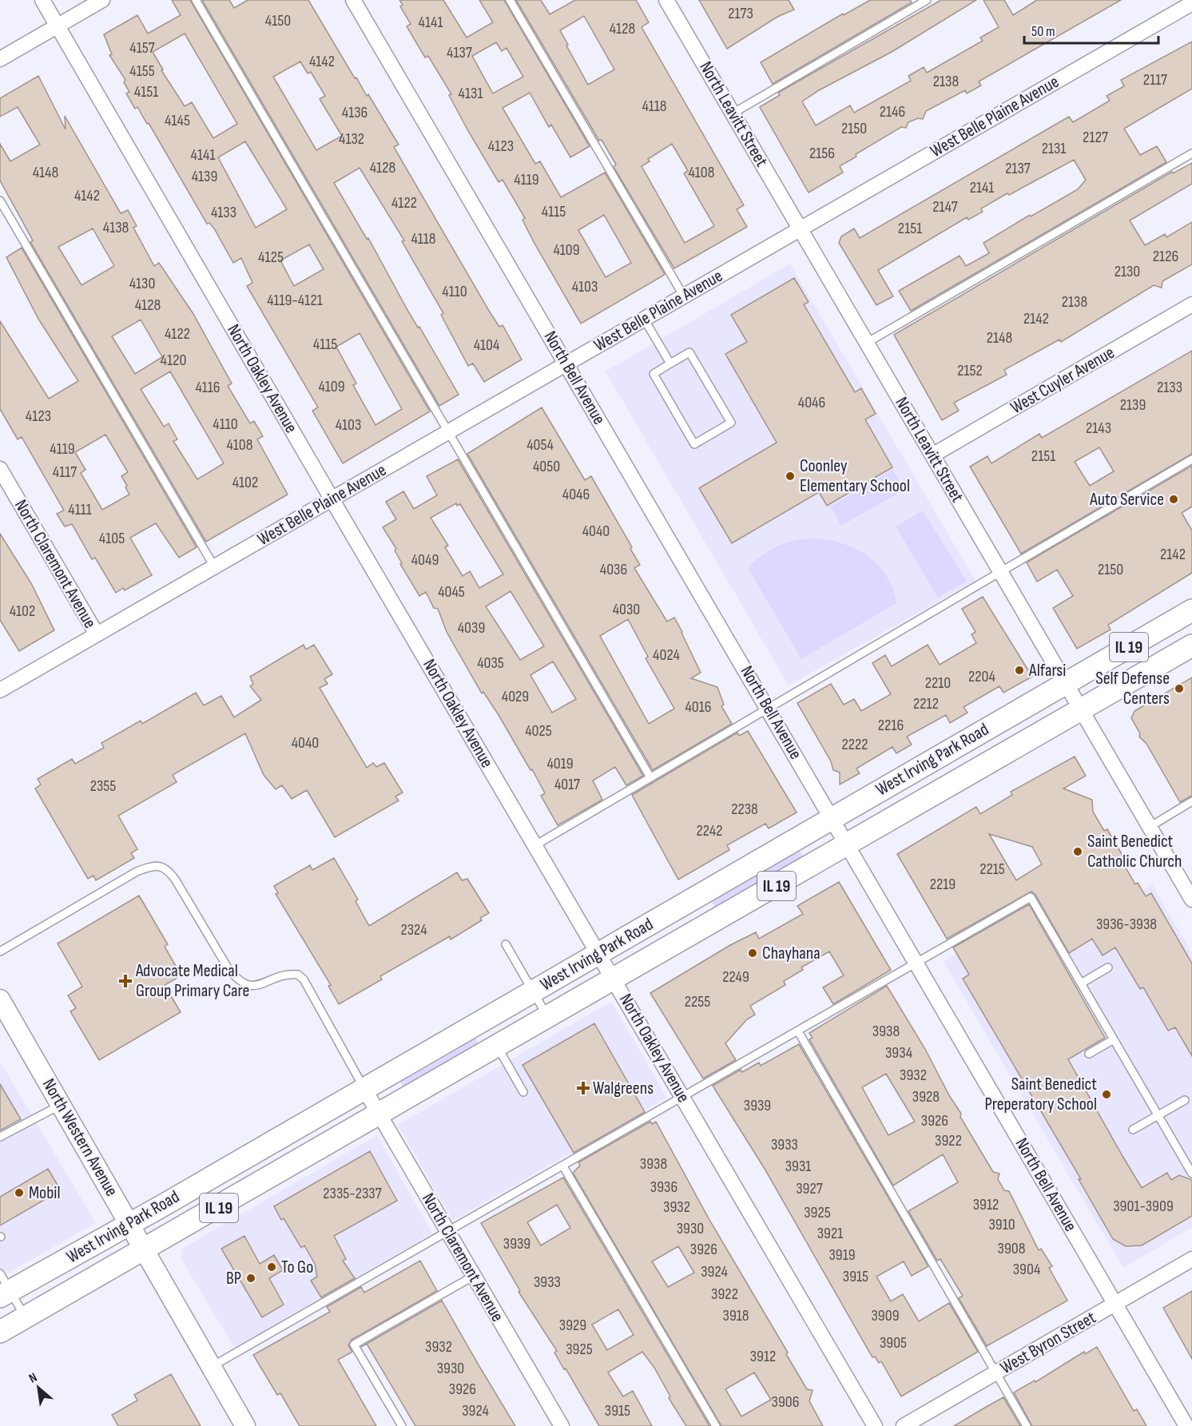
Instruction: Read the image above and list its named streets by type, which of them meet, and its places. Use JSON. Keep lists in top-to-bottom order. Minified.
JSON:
{"streets":{"main road":["IL 19","West Irving Park Road","North Western Avenue"],"street":["North Leavitt Street","West Belle Plaine Avenue","North Bell Avenue","North Oakley Avenue","West Cuyler Avenue","North Claremont Avenue","West Byron Street"]},"crossings":[["North Leavitt Street","West Belle Plaine Avenue"],["North Leavitt Street","West Cuyler Avenue"],["North Leavitt Street","West Irving Park Road"],["West Belle Plaine Avenue","North Bell Avenue"],["West Belle Plaine Avenue","North Oakley Avenue"],["West Belle Plaine Avenue","North Claremont Avenue"],["North Bell Avenue","West Irving Park Road"],["North Bell Avenue","West Byron Street"],["North Oakley Avenue","West Irving Park Road"],["North Claremont Avenue","West Irving Park Road"],["West Irving Park Road","North Western Avenue"]],"places":{"other":["Coonley Elementary School","Auto Service","Alfarsi","Self Defense Centers","Saint Benedict Catholic Church","Chayhana","Saint Benedict Preperatory School","Mobil","To Go","BP"],"health":["Advocate Medical Group Primary Care","Walgreens"]},"house_numbers":["2173","4150","4141","4128","4157","4137","4142","4155","2117","2138","4151","4131","4118","2146","4136","4145","2150","2127","4132","4123","2131","2156","4141","4128","2137","4148","4108","4139","4119","2141","4142","4122","2147","4115","4133","4138","2151","4118","4109","2126","4125","2130","4130","4103","4110","4119-4121","2138","4128","2142","4122","2148","4115","4104","4120","2152","4109","4116","2133","4046","2139","4123","4110","4103","2143","4108","4054","4119","2151","4050","4117","4102","4046","4111","4040","4105","2142","4049","4036","2150","4045","4030","4102","4039","4024","4035","2204","2210","4029","2212","4016","2216","4025","4040","2222","4019","4017","2355","2238","2242","2215","2219","3936-3938","2324","2249","2255","3938","3934","3932","3928","3939","3926","3922","3933","3938","3931","3936","3927","2335-2337","3912","3901-3909","3932","3925","3910","3930","3921","3939","3908","3926","3919","3904","3924","3915","3933","3922","3918","3909","3929","3905","3932","3925","3912","3930","3926","3906","3924","3915"],"scale_bar":"50 m","north":"top left"}
